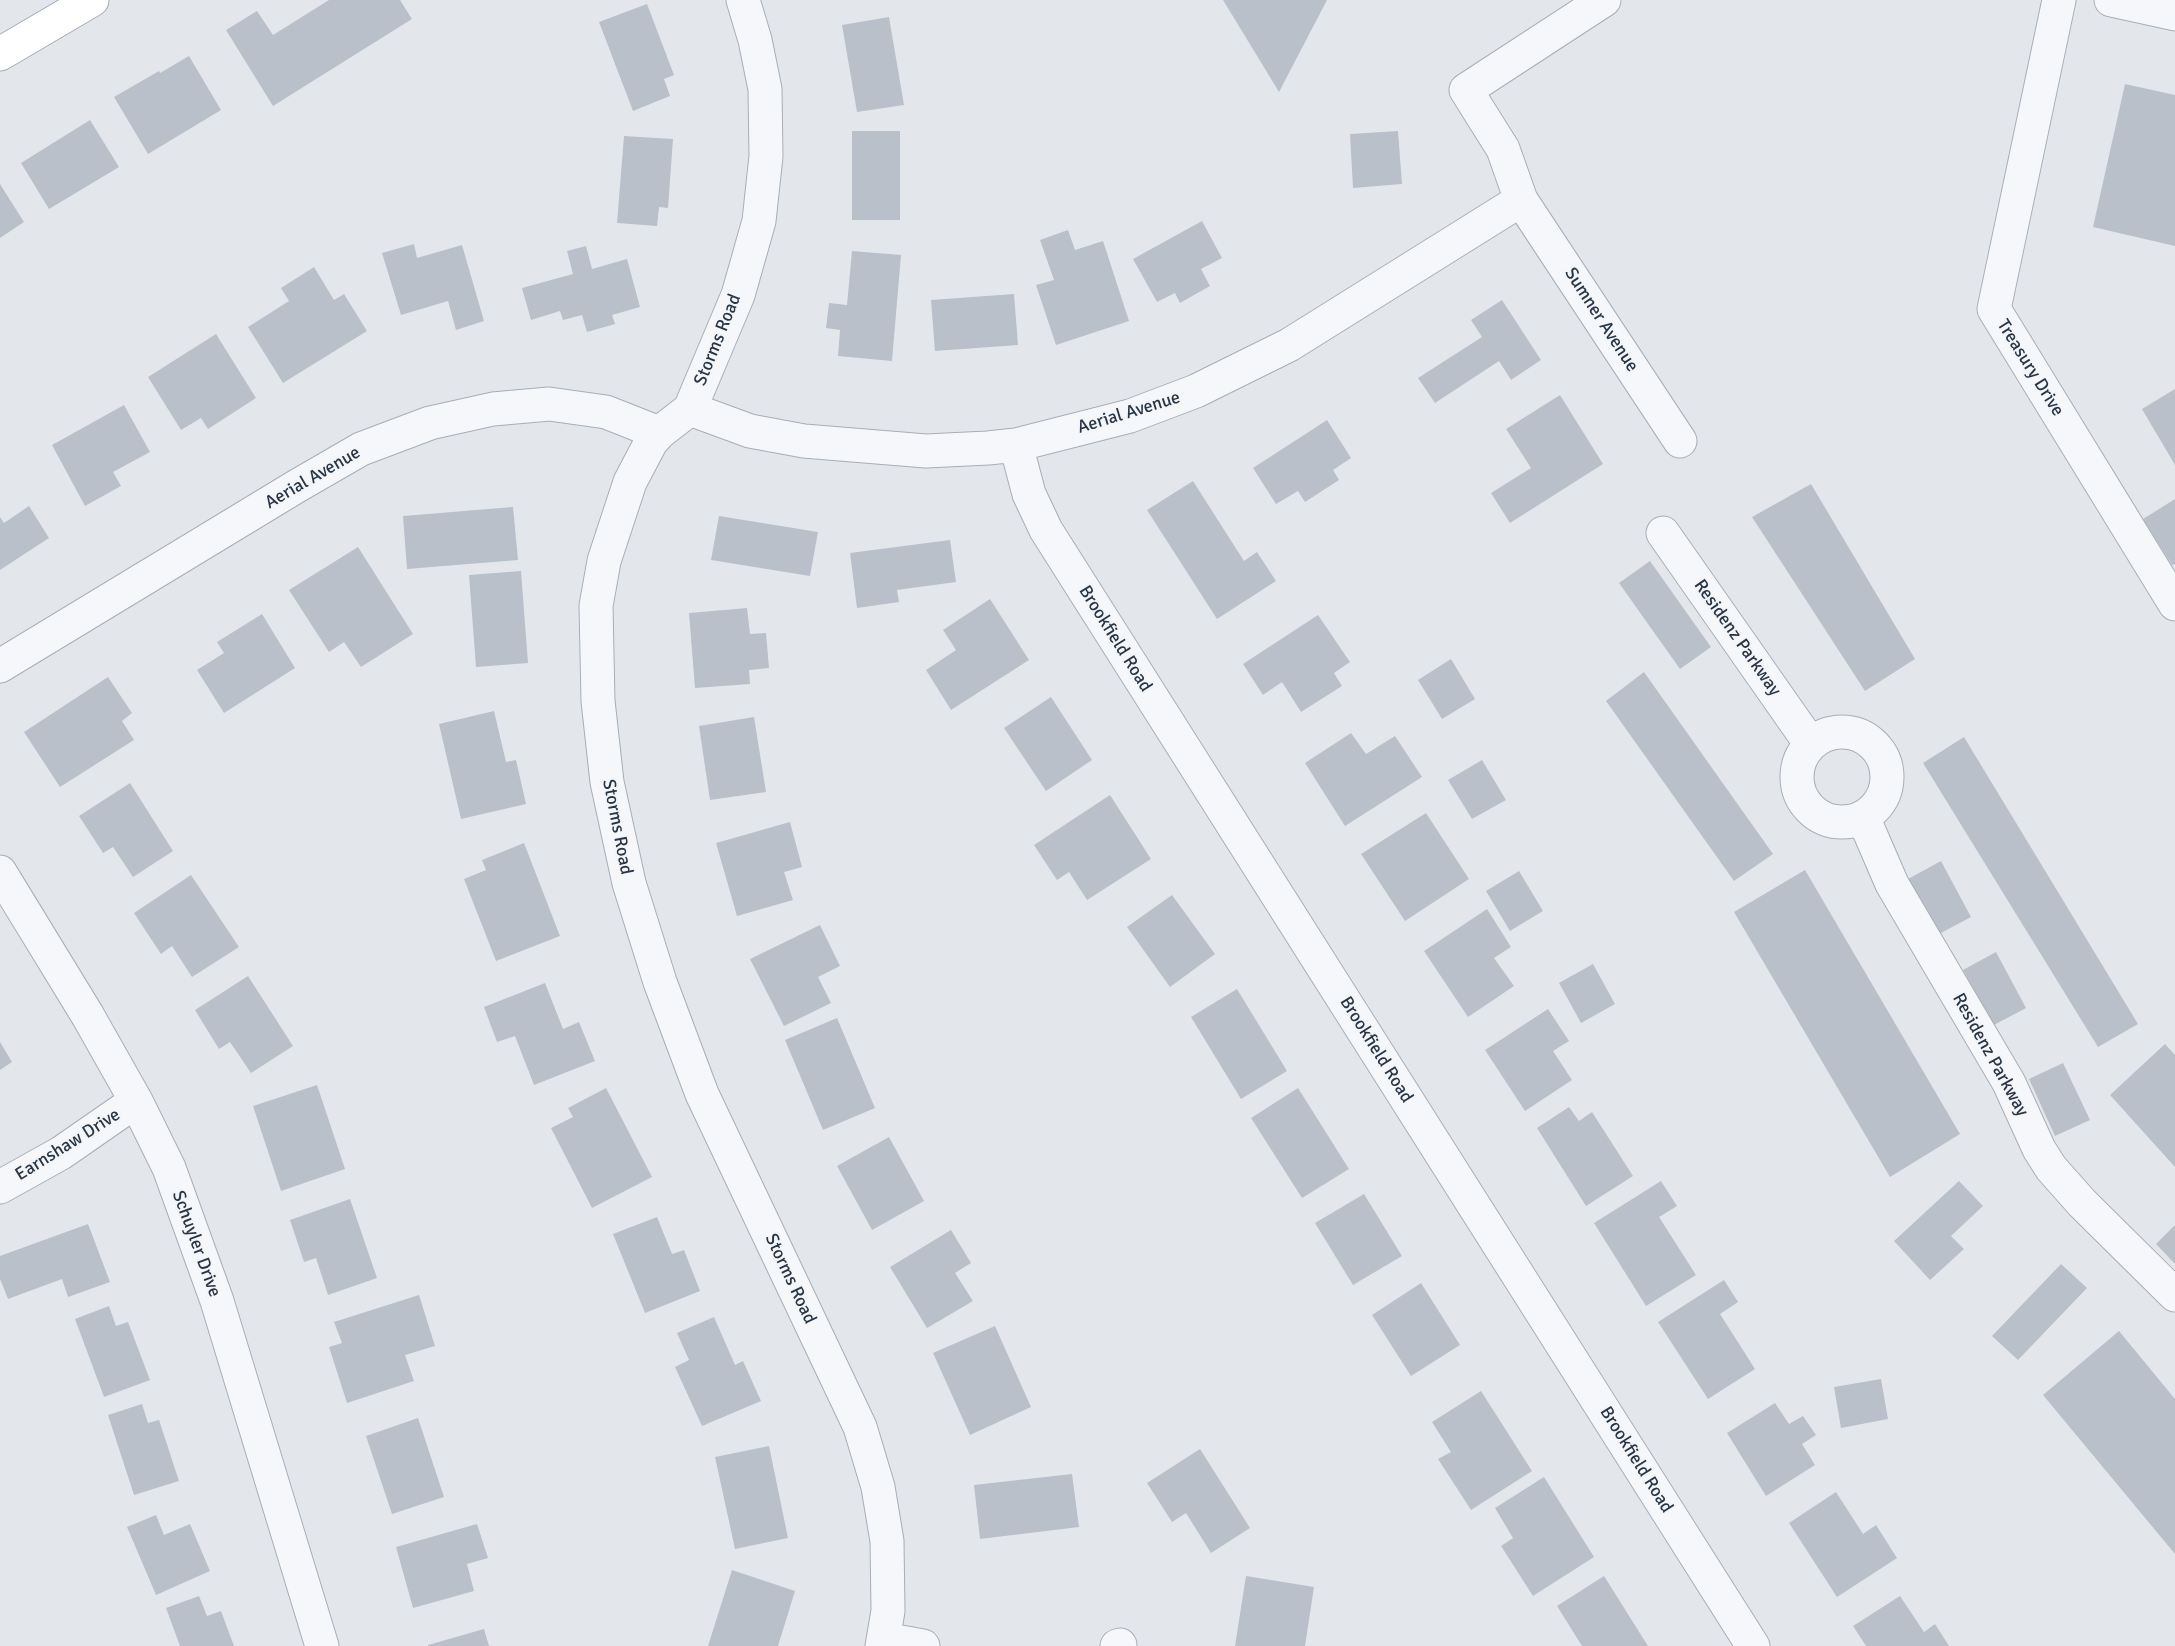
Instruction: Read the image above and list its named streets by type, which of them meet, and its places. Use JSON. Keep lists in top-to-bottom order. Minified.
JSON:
{"streets":{"street":["Sumner Avenue","Storms Road","Treasury Drive","Aerial Avenue","Residenz Parkway","Brookfield Road","Earnshaw Drive","Schuyler Drive"]},"crossings":[["Sumner Avenue","Aerial Avenue"],["Storms Road","Aerial Avenue"],["Aerial Avenue","Brookfield Road"],["Earnshaw Drive","Schuyler Drive"]]}
